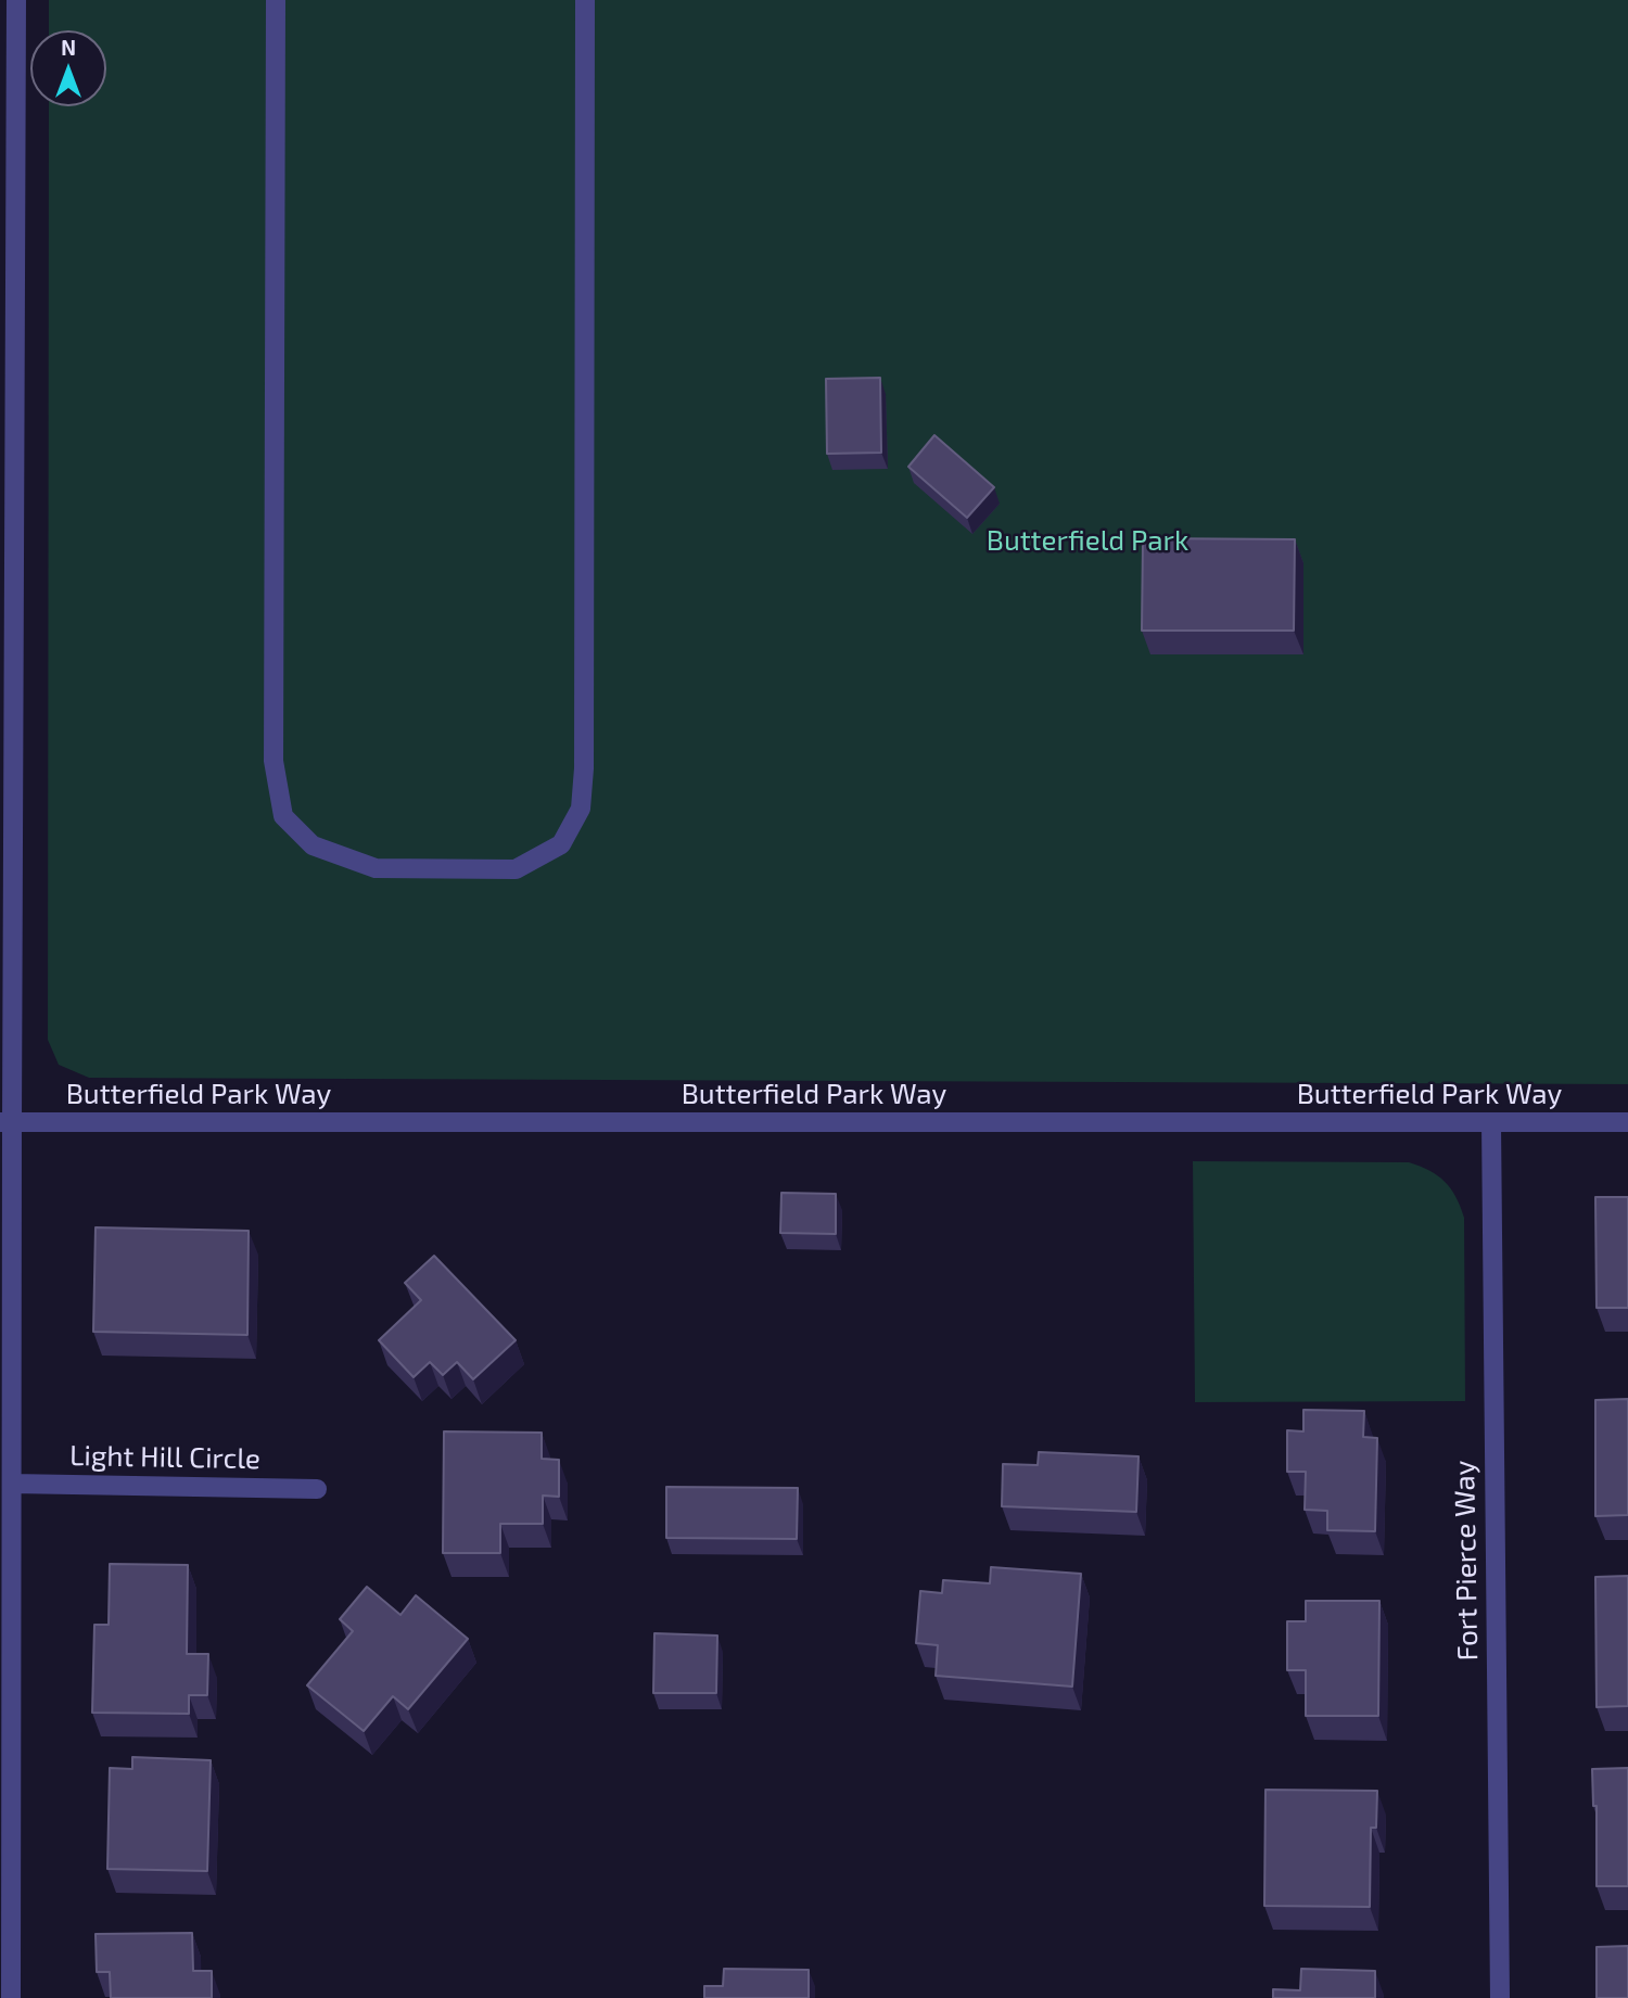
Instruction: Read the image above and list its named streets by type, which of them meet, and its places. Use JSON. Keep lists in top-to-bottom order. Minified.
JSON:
{"streets":{"street":["Butterfield Park Way","Light Hill Circle","Fort Pierce Way"]},"crossings":[["Butterfield Park Way","Fort Pierce Way"]],"parks":["Butterfield Park"],"north":"top"}
